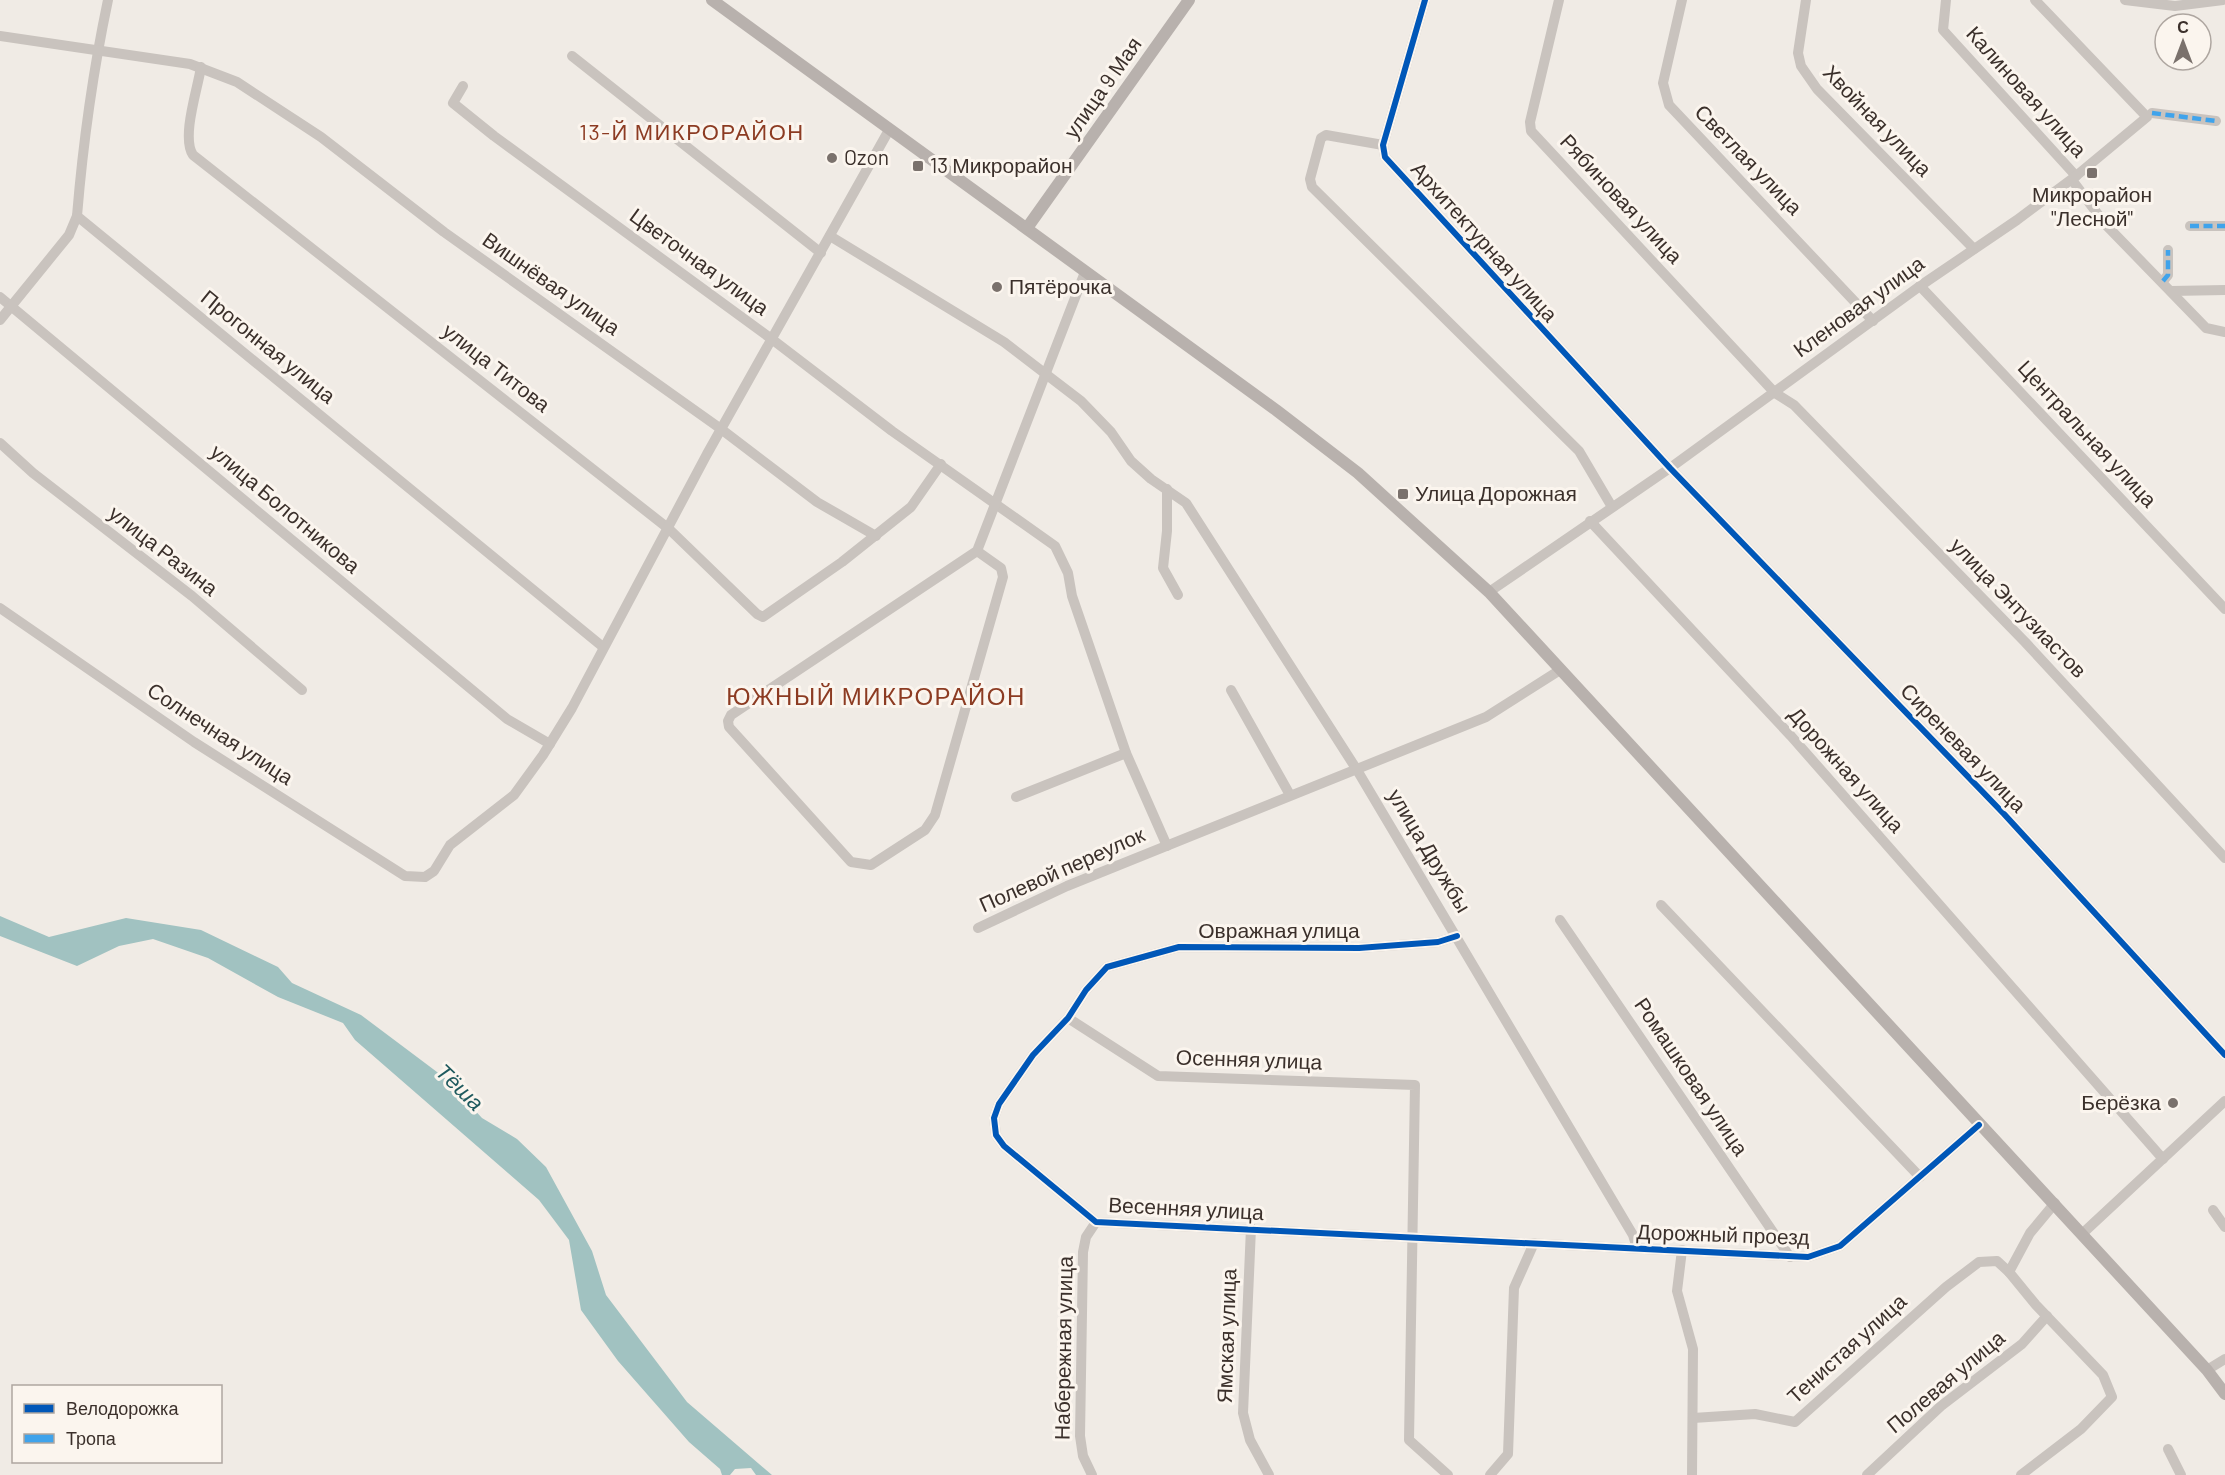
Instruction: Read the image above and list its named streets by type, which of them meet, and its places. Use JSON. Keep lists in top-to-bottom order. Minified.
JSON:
{"streets":{"main road":["улица 9 Мая"],"street":["Калиновая улица","Хвойная улица","Светлая улица","Рябиновая улица","Архитектурная улица","Цветочная улица","Вишнёвая улица","Кленовая улица","Прогонная улица","улица Титова","Центральная улица","улица Болотникова","улица Разина","улица Энтузиастов","Солнечная улица","Сиреневая улица","Дорожная улица","улица Дружбы","Полевой переулок","Овражная улица","Осенняя улица","Ромашковая улица","Весенняя улица","Дорожный проезд","Ямская улица","Набережная улица","Тенистая улица","Полевая улица"]},"crossings":[["Калиновая улица","Кленовая улица"],["Хвойная улица","Кленовая улица"],["Светлая улица","Кленовая улица"],["Рябиновая улица","Кленовая улица"],["Рябиновая улица","улица Энтузиастов"],["Архитектурная улица","Кленовая улица"],["Архитектурная улица","Сиреневая улица"],["Цветочная улица","Полевой переулок"],["Вишнёвая улица","улица Титова"],["Кленовая улица","Центральная улица"],["Кленовая улица","улица Энтузиастов"],["Кленовая улица","Сиреневая улица"],["Кленовая улица","Дорожная улица"],["улица Болотникова","Солнечная улица"],["улица Дружбы","Овражная улица"],["улица Дружбы","Дорожный проезд"],["Овражная улица","Осенняя улица"],["Овражная улица","Весенняя улица"],["Осенняя улица","Весенняя улица"],["Осенняя улица","Дорожный проезд"],["Ромашковая улица","Дорожный проезд"],["Весенняя улица","Дорожный проезд"],["Весенняя улица","Ямская улица"],["Весенняя улица","Набережная улица"]],"districts":["13-Й МИКРОРАЙОН","ЮЖНЫЙ МИКРОРАЙОН"],"water":["Тёша"],"places":{"other":["Ozon","Пятёрочка","Берёзка"],"transit":["13 Микрорайон","Микрорайон \"Лесной\"","Улица Дорожная"]},"legend":["Велодорожка","Тропа"],"north":"top"}
